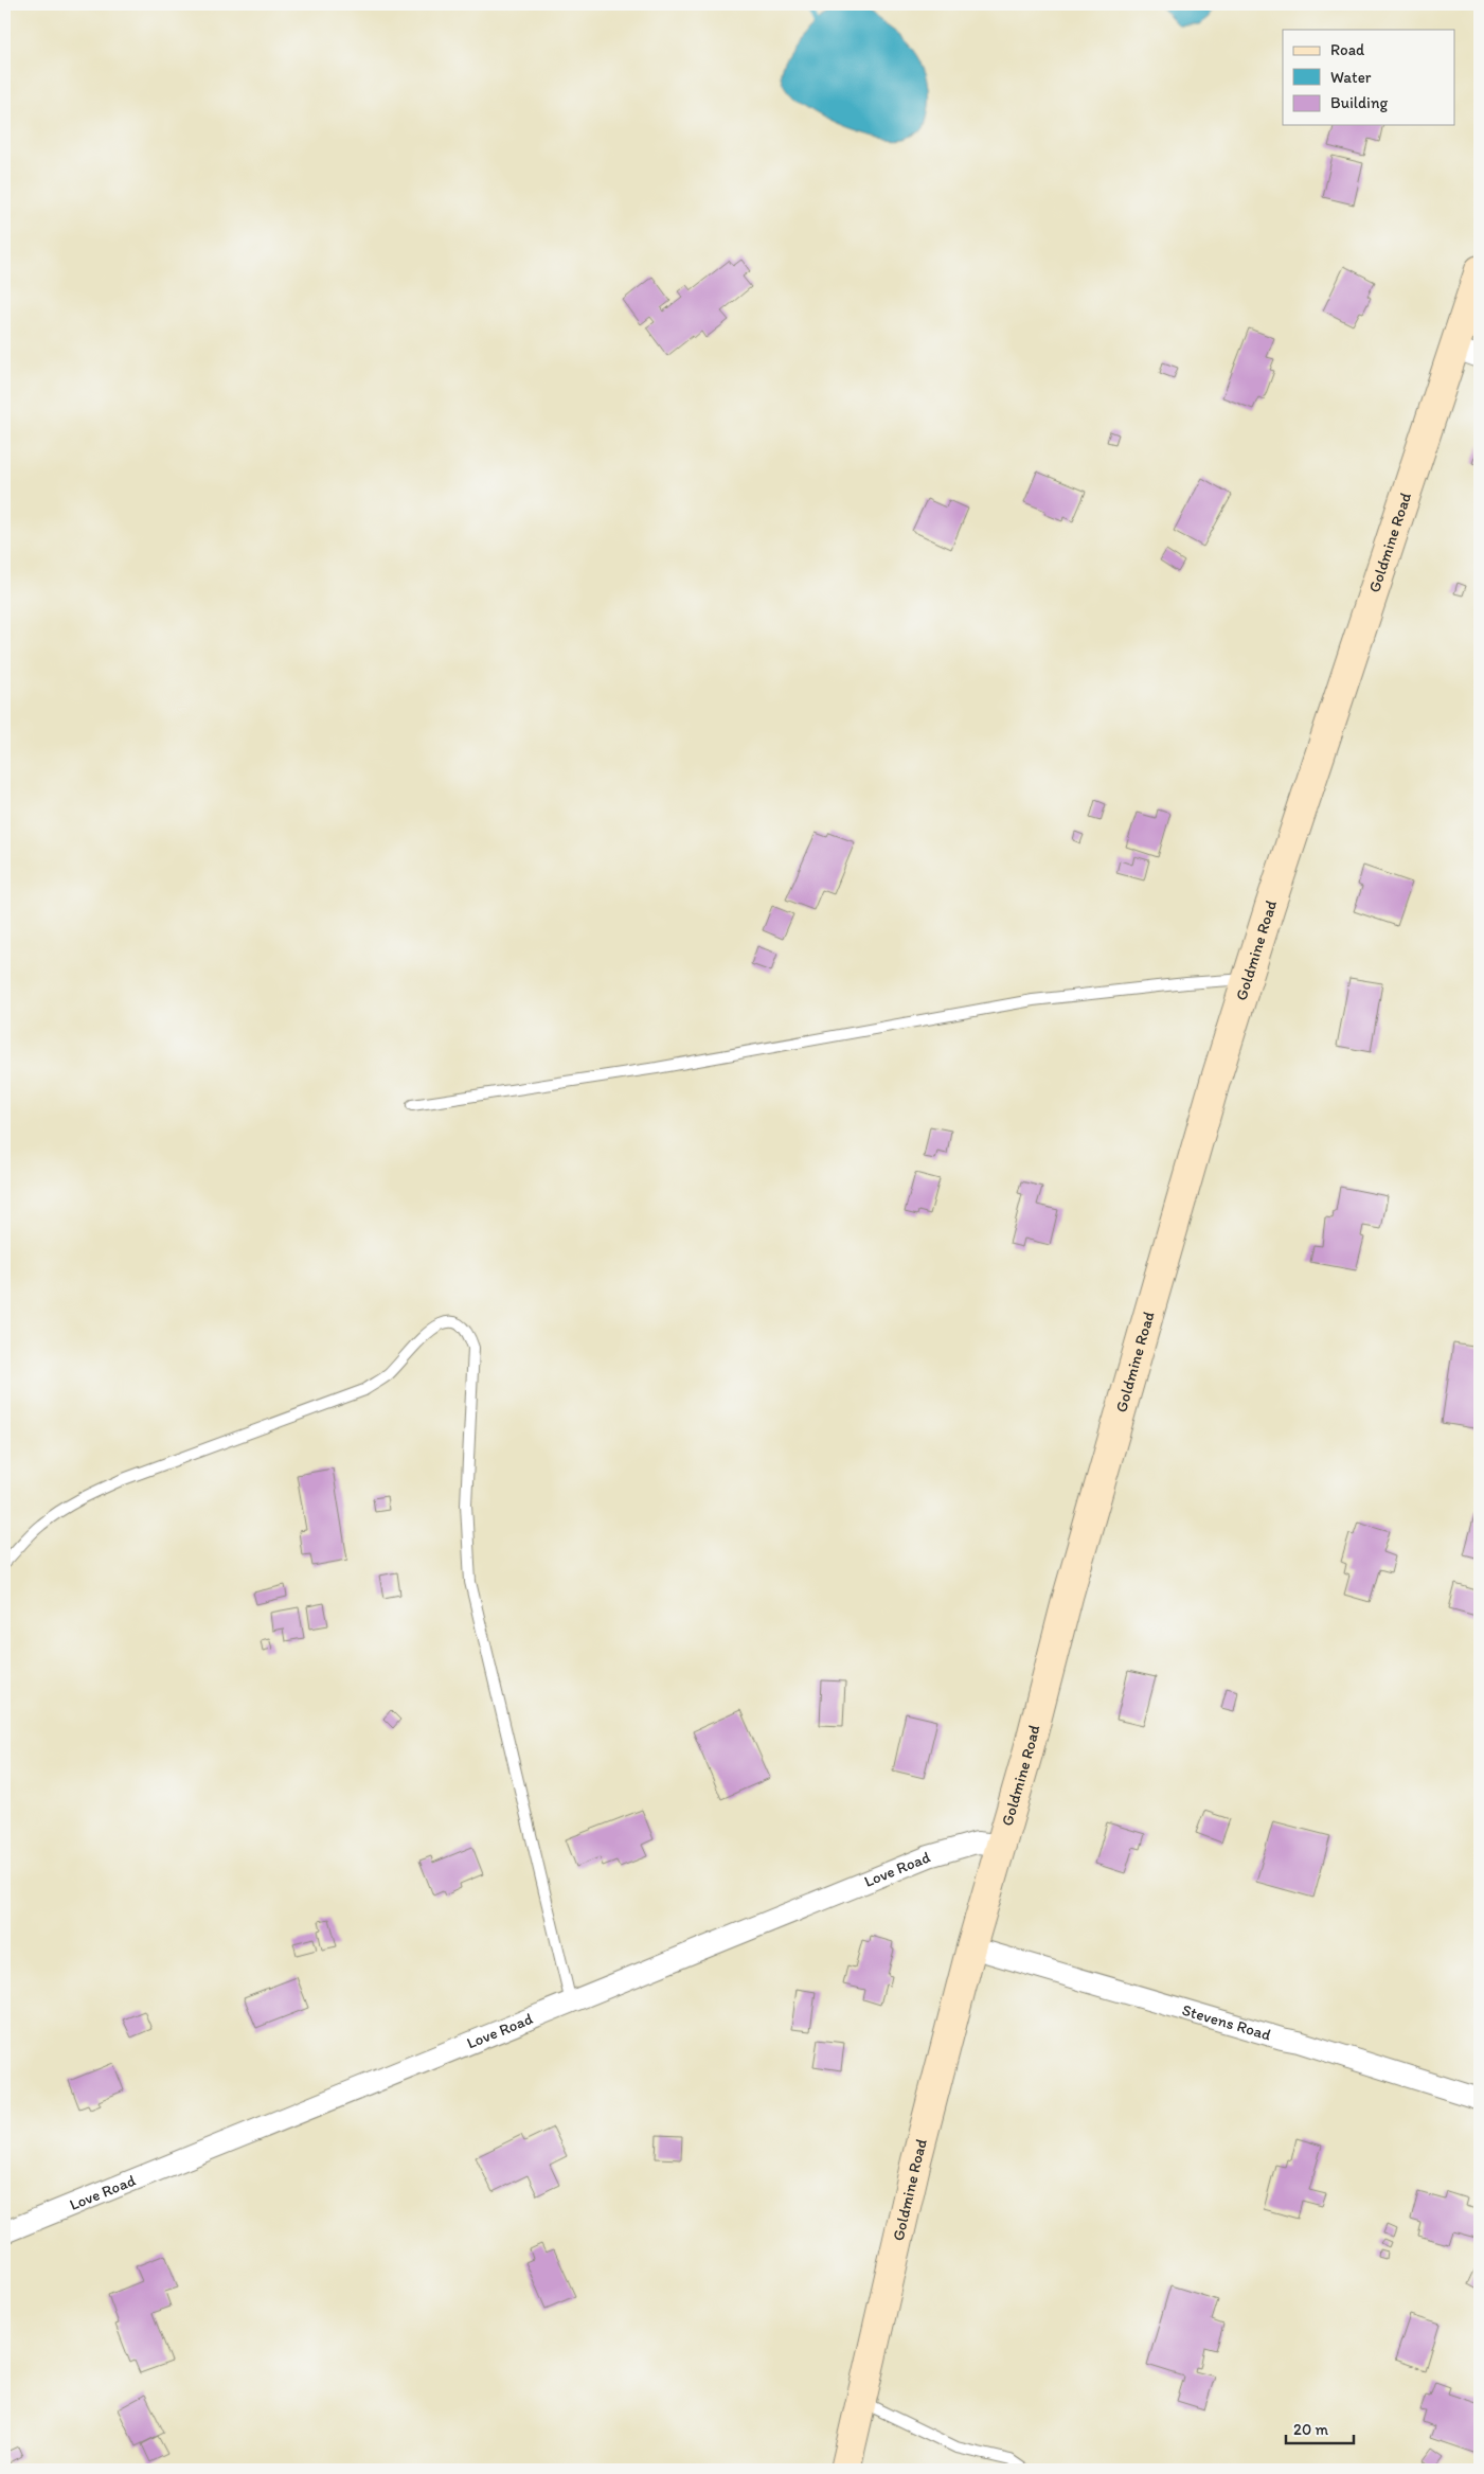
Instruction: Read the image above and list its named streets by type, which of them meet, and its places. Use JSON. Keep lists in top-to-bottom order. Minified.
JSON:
{"streets":{"main road":["Goldmine Road"],"street":["Love Road","Stevens Road"]},"crossings":[["Goldmine Road","Love Road"],["Goldmine Road","Stevens Road"]],"legend":["Road","Water","Building"],"scale_bar":"20 m"}
